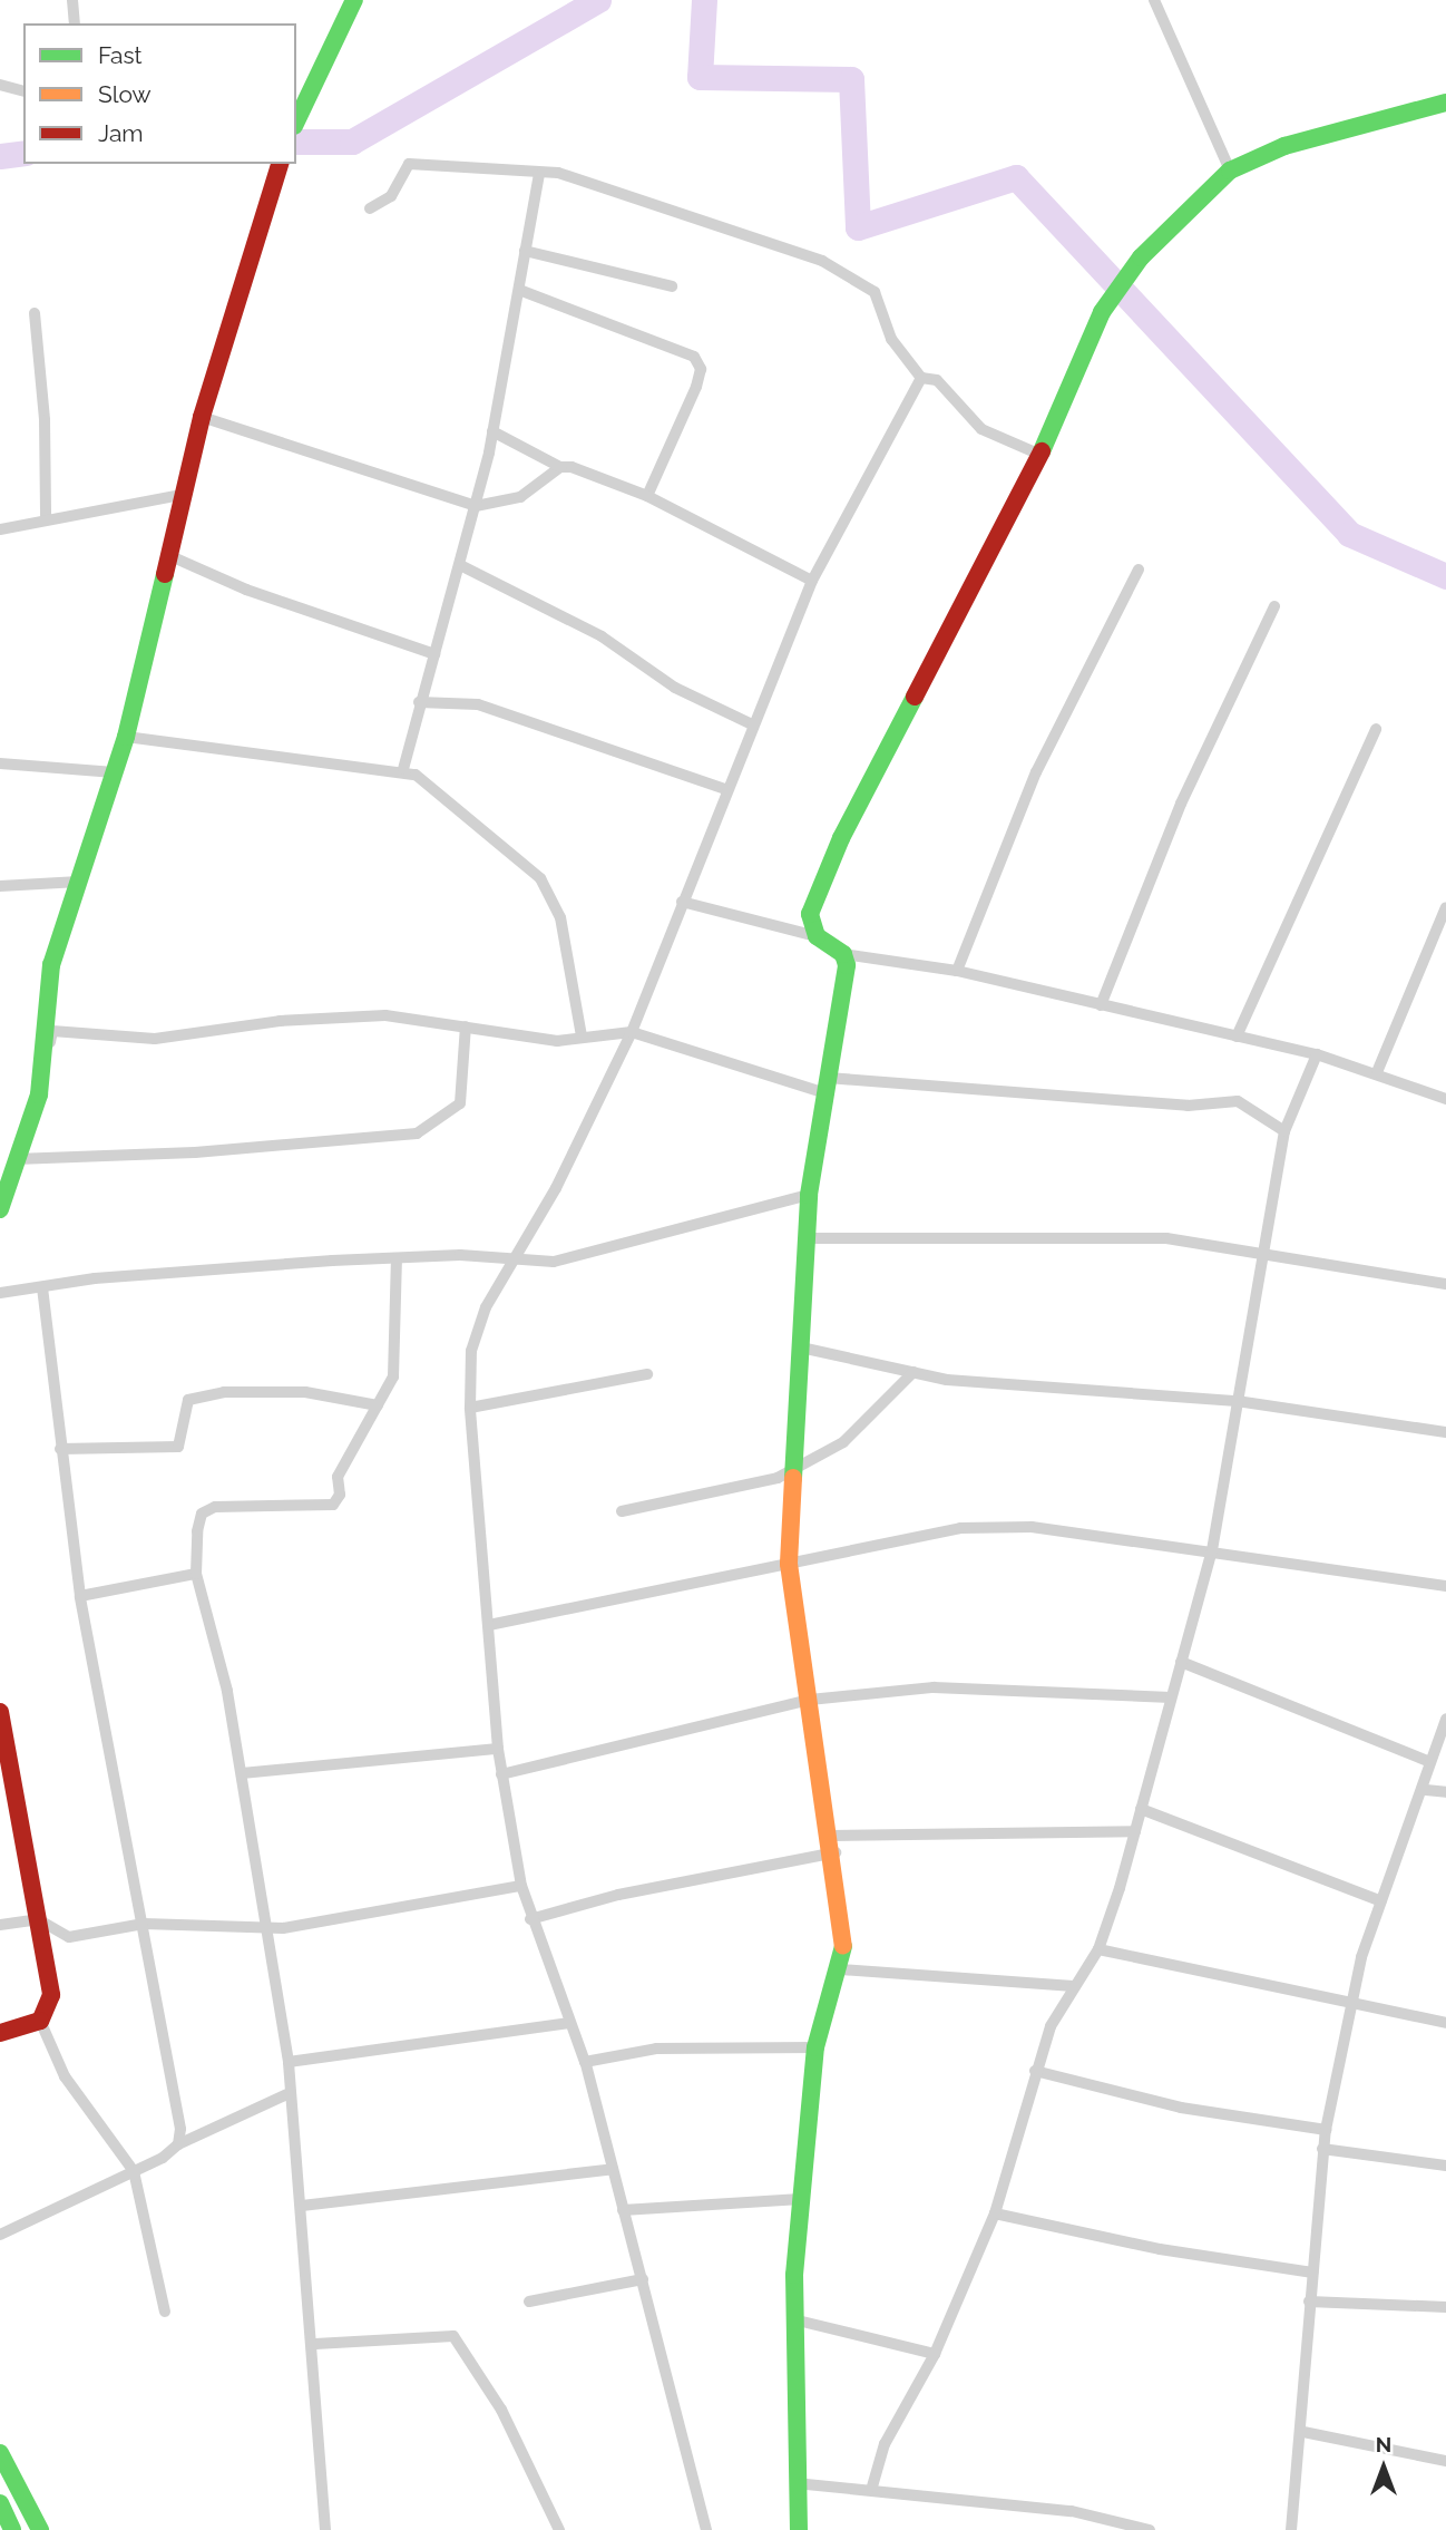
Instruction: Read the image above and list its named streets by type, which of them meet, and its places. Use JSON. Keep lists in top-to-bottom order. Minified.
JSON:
{"legend":["Fast","Slow","Jam"],"north":"top"}
